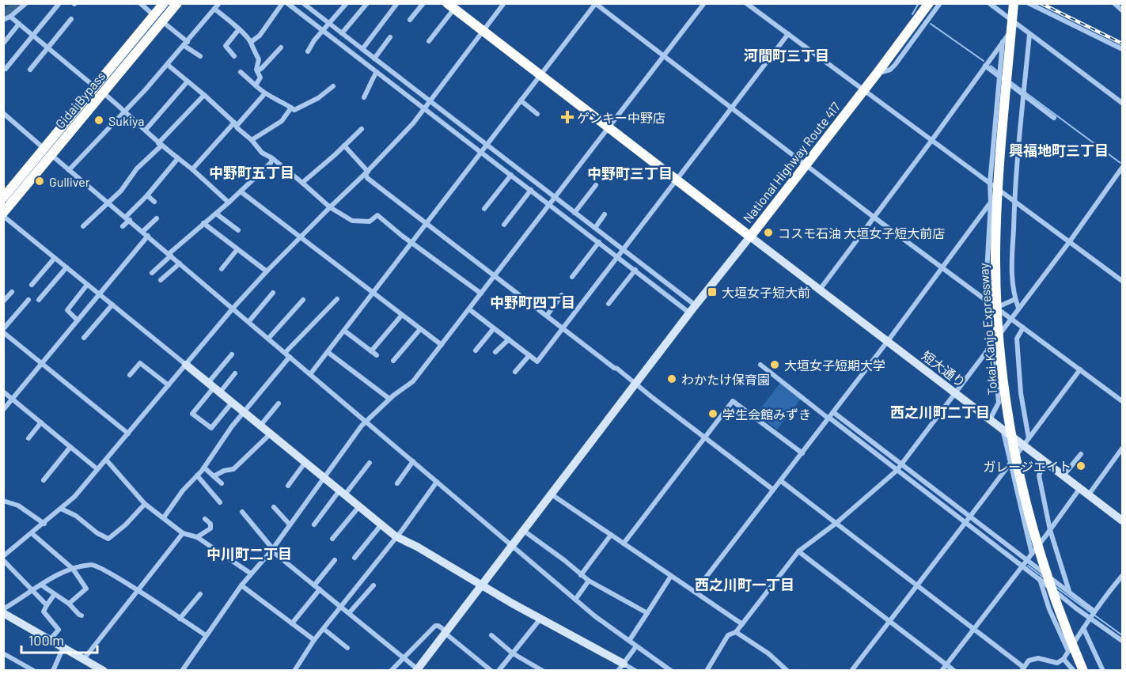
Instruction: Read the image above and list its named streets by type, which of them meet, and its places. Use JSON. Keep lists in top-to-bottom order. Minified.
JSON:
{"streets":{"highway":["Gidai Bypass","National Highway Route 417","Tokai-Kanjo Expressway"],"street":["短大通り"]},"crossings":[["National Highway Route 417","短大通り"]],"districts":["河間町三丁目","興福地町三丁目","中野町五丁目","中野町三丁目","中野町四丁目","西之川町二丁目","中川町二丁目","西之川町一丁目"],"places":{"health":["ゲンキー中野店"],"other":["Sukiya","Gulliver","コスモ石油 大垣女子短大前店","大垣女子短期大学","わかたけ保育園","学生会館みずき","ガレージエイト"],"transit":["大垣女子短大前"]},"scale_bar":"100 m"}
